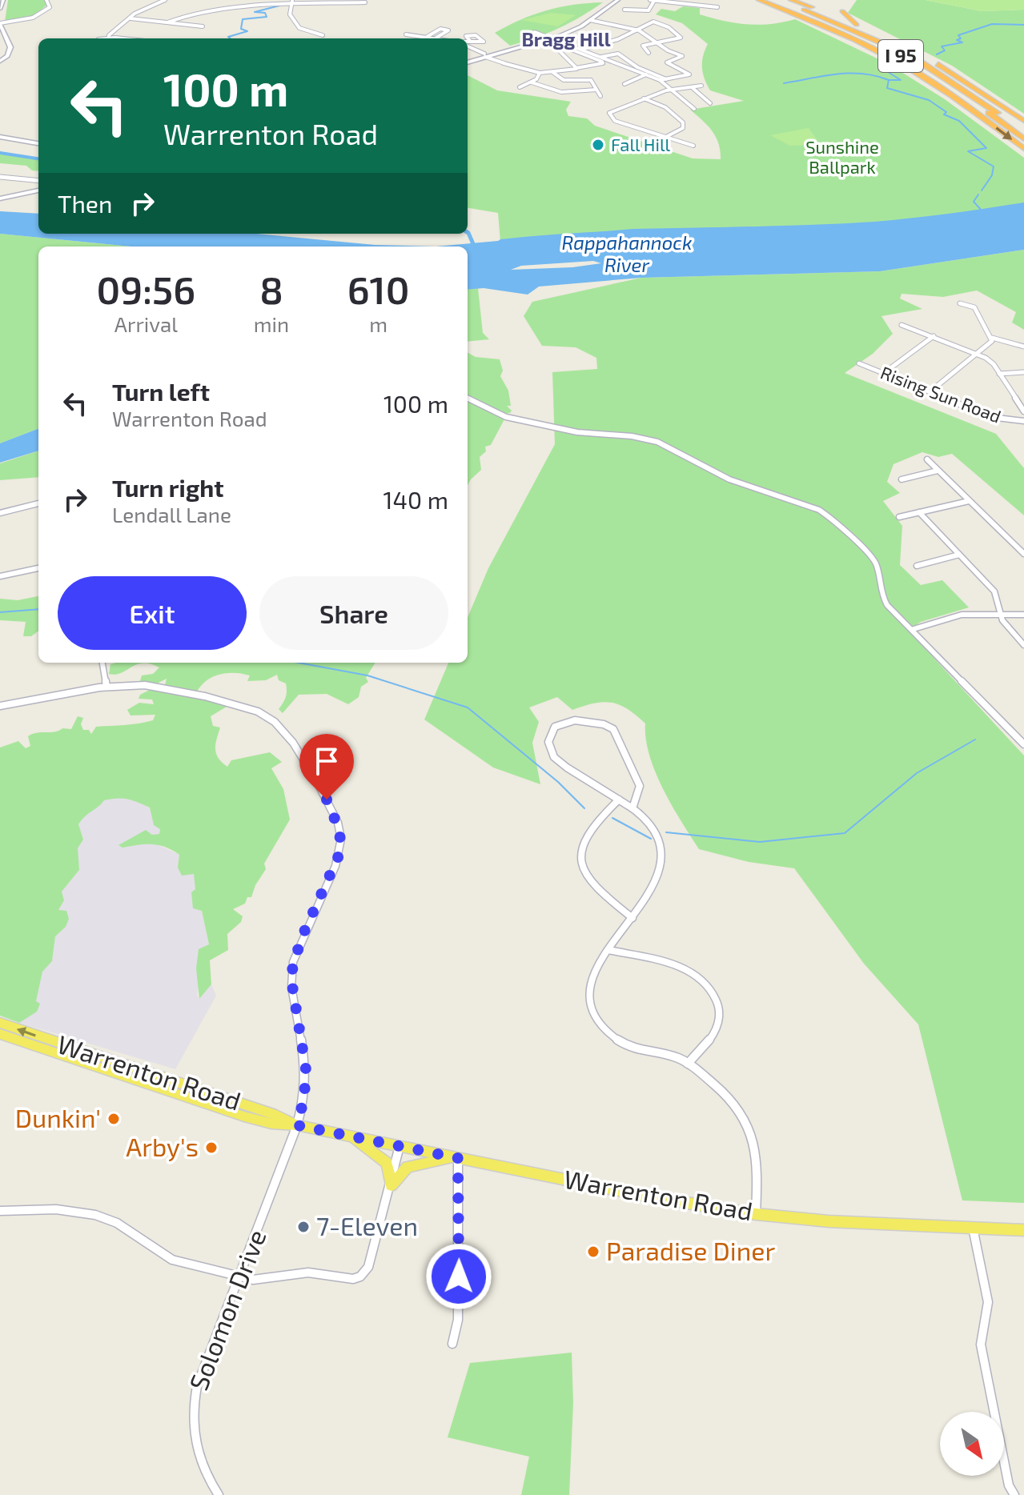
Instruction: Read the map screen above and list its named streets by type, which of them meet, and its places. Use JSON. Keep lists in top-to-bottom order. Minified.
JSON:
{"streets":{"highway":["I 95"],"main road":["Warrenton Road"],"street":["Rising Sun Road","Solomon Drive"]},"crossings":[["Warrenton Road","Solomon Drive"]],"districts":["Bragg Hill"],"water":["Rappahannock River"],"parks":["Sunshine Ballpark"],"places":["Fall Hill","Dunkin'","Arby's","7-Eleven","Paradise Diner"],"north":"bottom right","page":{"turn":["100 m","Warrenton Road"],"then":"Then","eta":["09:56","Arrival","8","min","610","m"],"list":[{"name":"Turn left","note":"Warrenton Road","value":"100 m"},{"name":"Turn right","note":"Lendall Lane","value":"140 m"}],"buttons":["Exit","Share"]}}
